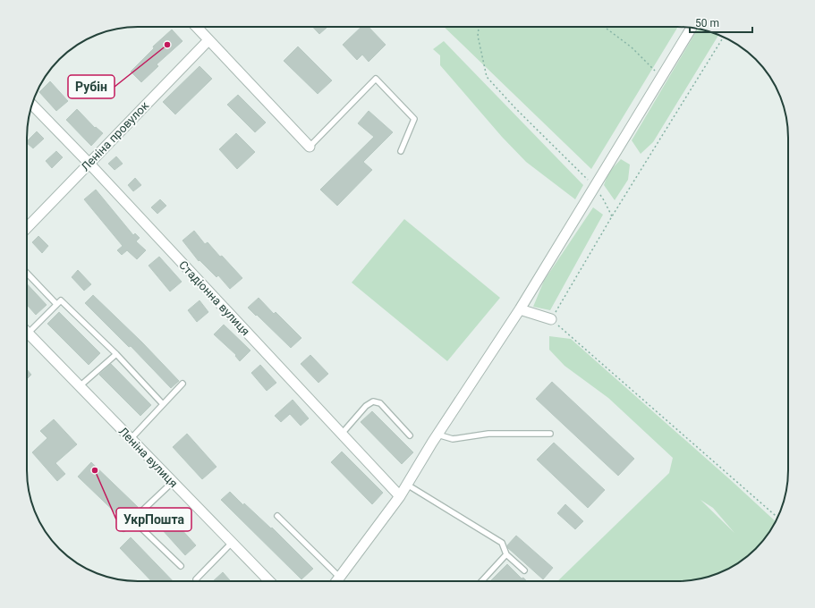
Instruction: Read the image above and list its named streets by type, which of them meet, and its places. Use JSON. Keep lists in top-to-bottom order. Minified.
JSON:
{"streets":{"street":["Леніна провулок","Стадіонна вулиця","Леніна вулиця"]},"crossings":[["Леніна провулок","Стадіонна вулиця"]],"places":["Рубін","УкрПошта"],"scale_bar":"50 m"}
